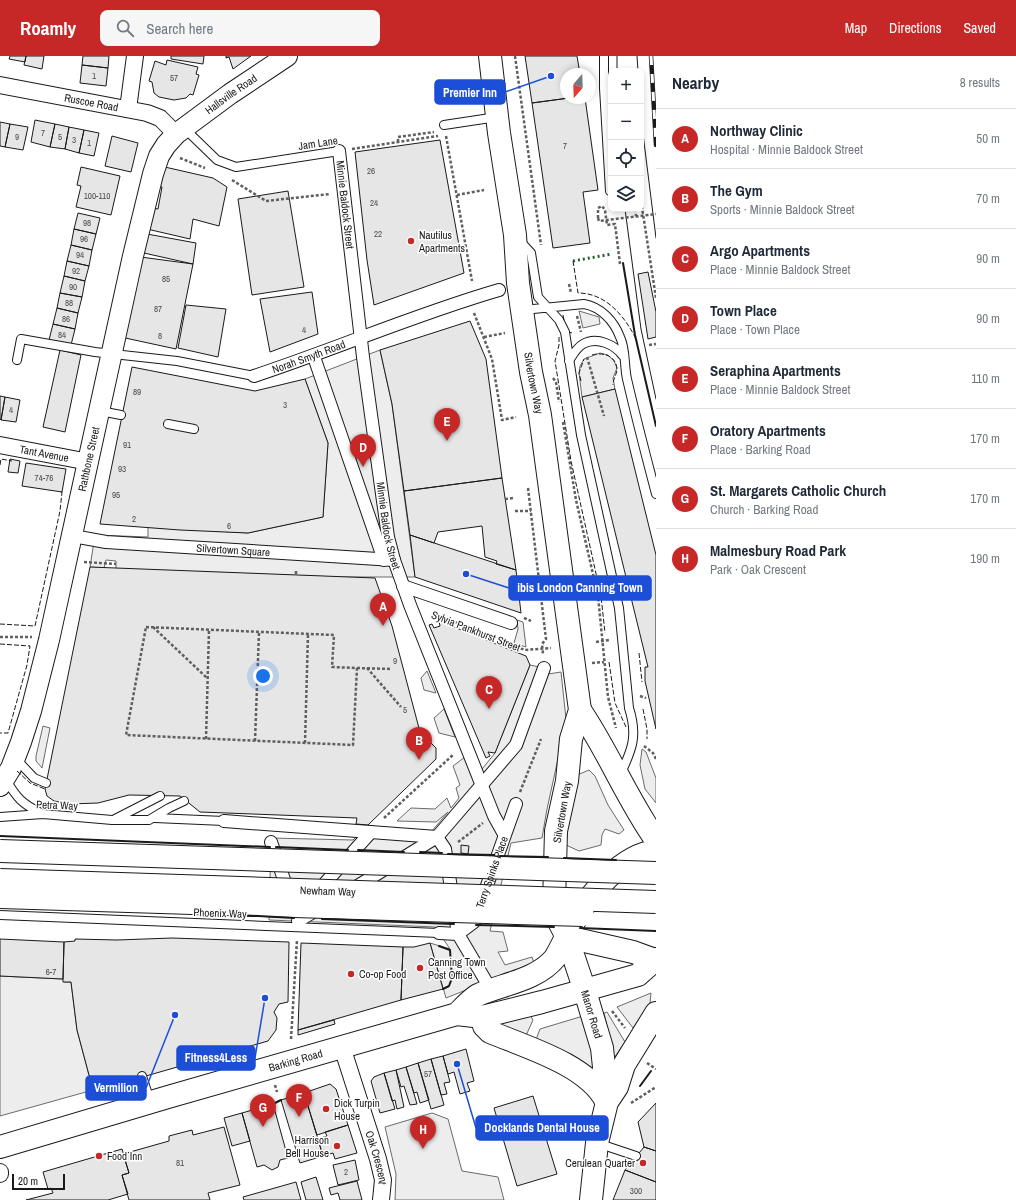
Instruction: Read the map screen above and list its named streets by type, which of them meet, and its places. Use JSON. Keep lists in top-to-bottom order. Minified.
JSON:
{"streets":{"main road":["Silvertown Way","Newham Way","Manor Road","Barking Road"],"street":["Hallsville Road","Ruscoe Road","Minnie Baldock Street","Norah Smyth Road","Tant Avenue","Rathbone Street","Silvertown Square","Sylvia Pankhurst Street","Terry Spinks Place","Oak Crescent"],"lane":["Jam Lane","Petra Way","Phoenix Way"]},"crossings":[["Hallsville Road","Ruscoe Road"],["Hallsville Road","Jam Lane"],["Hallsville Road","Rathbone Street"],["Ruscoe Road","Jam Lane"],["Ruscoe Road","Rathbone Street"],["Jam Lane","Minnie Baldock Street"],["Jam Lane","Rathbone Street"],["Minnie Baldock Street","Norah Smyth Road"],["Minnie Baldock Street","Silvertown Square"],["Minnie Baldock Street","Sylvia Pankhurst Street"],["Minnie Baldock Street","Terry Spinks Place"],["Norah Smyth Road","Rathbone Street"],["Silvertown Way","Manor Road"],["Silvertown Way","Barking Road"],["Tant Avenue","Rathbone Street"],["Rathbone Street","Silvertown Square"],["Manor Road","Barking Road"],["Barking Road","Oak Crescent"]],"places":["Premier Inn","Nautilus Apartments","ibis London Canning Town","Canning Town Post Office","Co-op Food","Fitness4Less","Vermilion","Docklands Dental House","Dick Turpin House","Harrison Bell House","Food Inn","Cerulean Quarter"],"house_numbers":["1","57","7","9","5","3","1","7","26","100-110","24","98","22","96","94","92","85","90","88","87","86","4","84","8","89","3","4","91","93","74-76","95","2","6","9","5","6-7","57","81","2","300"],"scale_bar":"20 m","north":"bottom","page":{"header":"Roamly","search":"Search here","nav":["Map","Directions","Saved"],"heading":["Nearby","8 results"],"map_buttons":["+","−"],"list":[{"mark":"A","name":"Northway Clinic","note":"Hospital · Minnie Baldock Street","value":"50 m"},{"mark":"B","name":"The Gym","note":"Sports · Minnie Baldock Street","value":"70 m"},{"mark":"C","name":"Argo Apartments","note":"Place · Minnie Baldock Street","value":"90 m"},{"mark":"D","name":"Town Place","note":"Place · Town Place","value":"90 m"},{"mark":"E","name":"Seraphina Apartments","note":"Place · Minnie Baldock Street","value":"110 m"},{"mark":"F","name":"Oratory Apartments","note":"Place · Barking Road","value":"170 m"},{"mark":"G","name":"St. Margarets Catholic Church","note":"Church · Barking Road","value":"170 m"},{"mark":"H","name":"Malmesbury Road Park","note":"Park · Oak Crescent","value":"190 m"}],"pins":["E","D","A","C","B","F","G","H"],"scale":"20 m"}}
